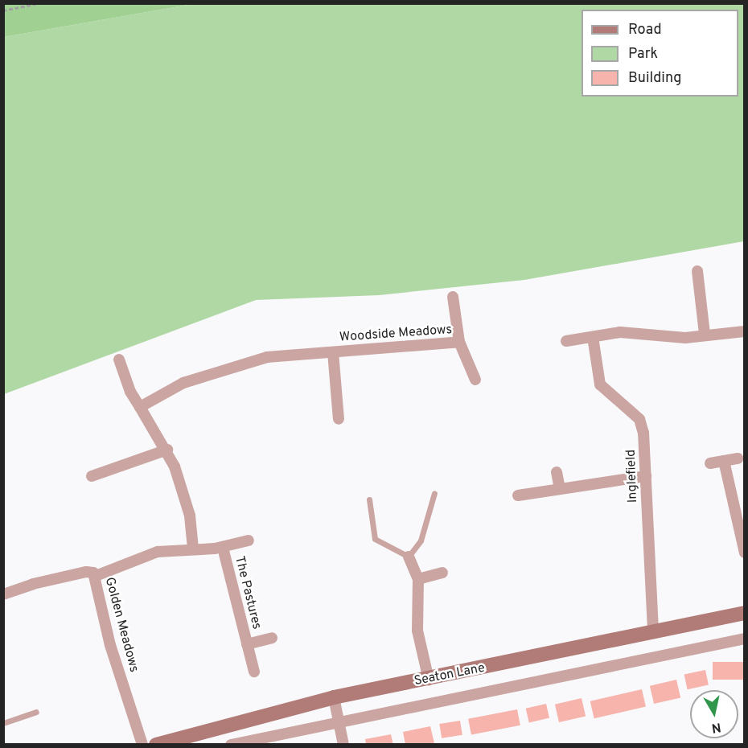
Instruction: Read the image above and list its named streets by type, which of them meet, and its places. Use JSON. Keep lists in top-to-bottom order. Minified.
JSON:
{"streets":{"main road":["Seaton Lane"],"street":["Woodside Meadows","Inglefield","The Pastures","Golden Meadows"]},"crossings":[["Inglefield","Seaton Lane"],["The Pastures","Golden Meadows"]],"legend":["Road","Park","Building"],"north":"bottom"}
